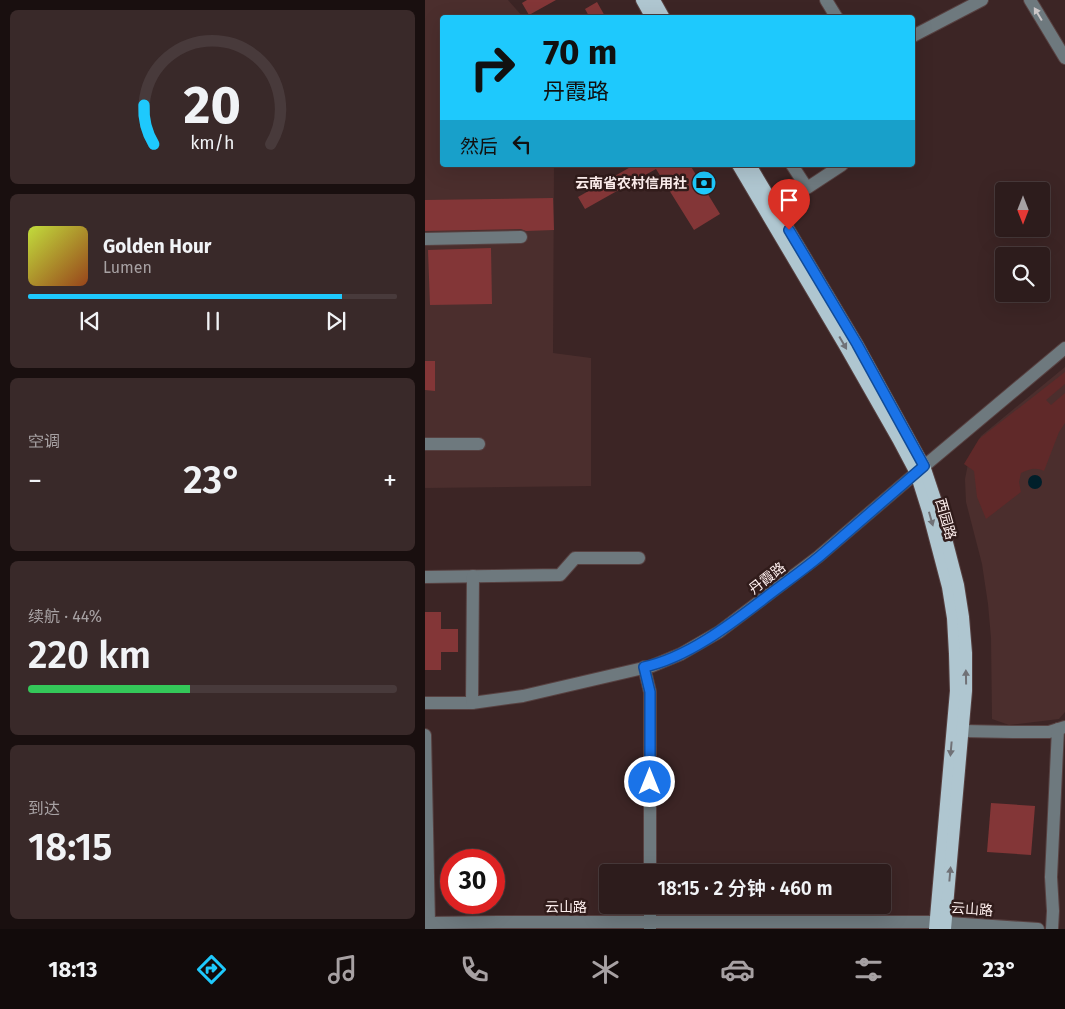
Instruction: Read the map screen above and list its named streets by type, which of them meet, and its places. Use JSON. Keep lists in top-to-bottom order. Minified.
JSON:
{"streets":{"main road":["西园路"],"street":["丹霞路","云山路"]},"crossings":[["西园路","丹霞路"],["西园路","云山路"]],"places":{"bank":["云南省农村信用社"]},"north":"bottom","page":{"turn":["70 m","丹霞路"],"then":"然后","song":["Golden Hour","Lumen"],"tile":["空调",["续航 · 44%","220 km"],["到达","18:15"]],"heat":["−","23°","+"],"limit":"30","trip":"18:15 · 2 分钟 · 460 m","tabs":["18:13","23°"],"gauge":["20","km/h"]}}
